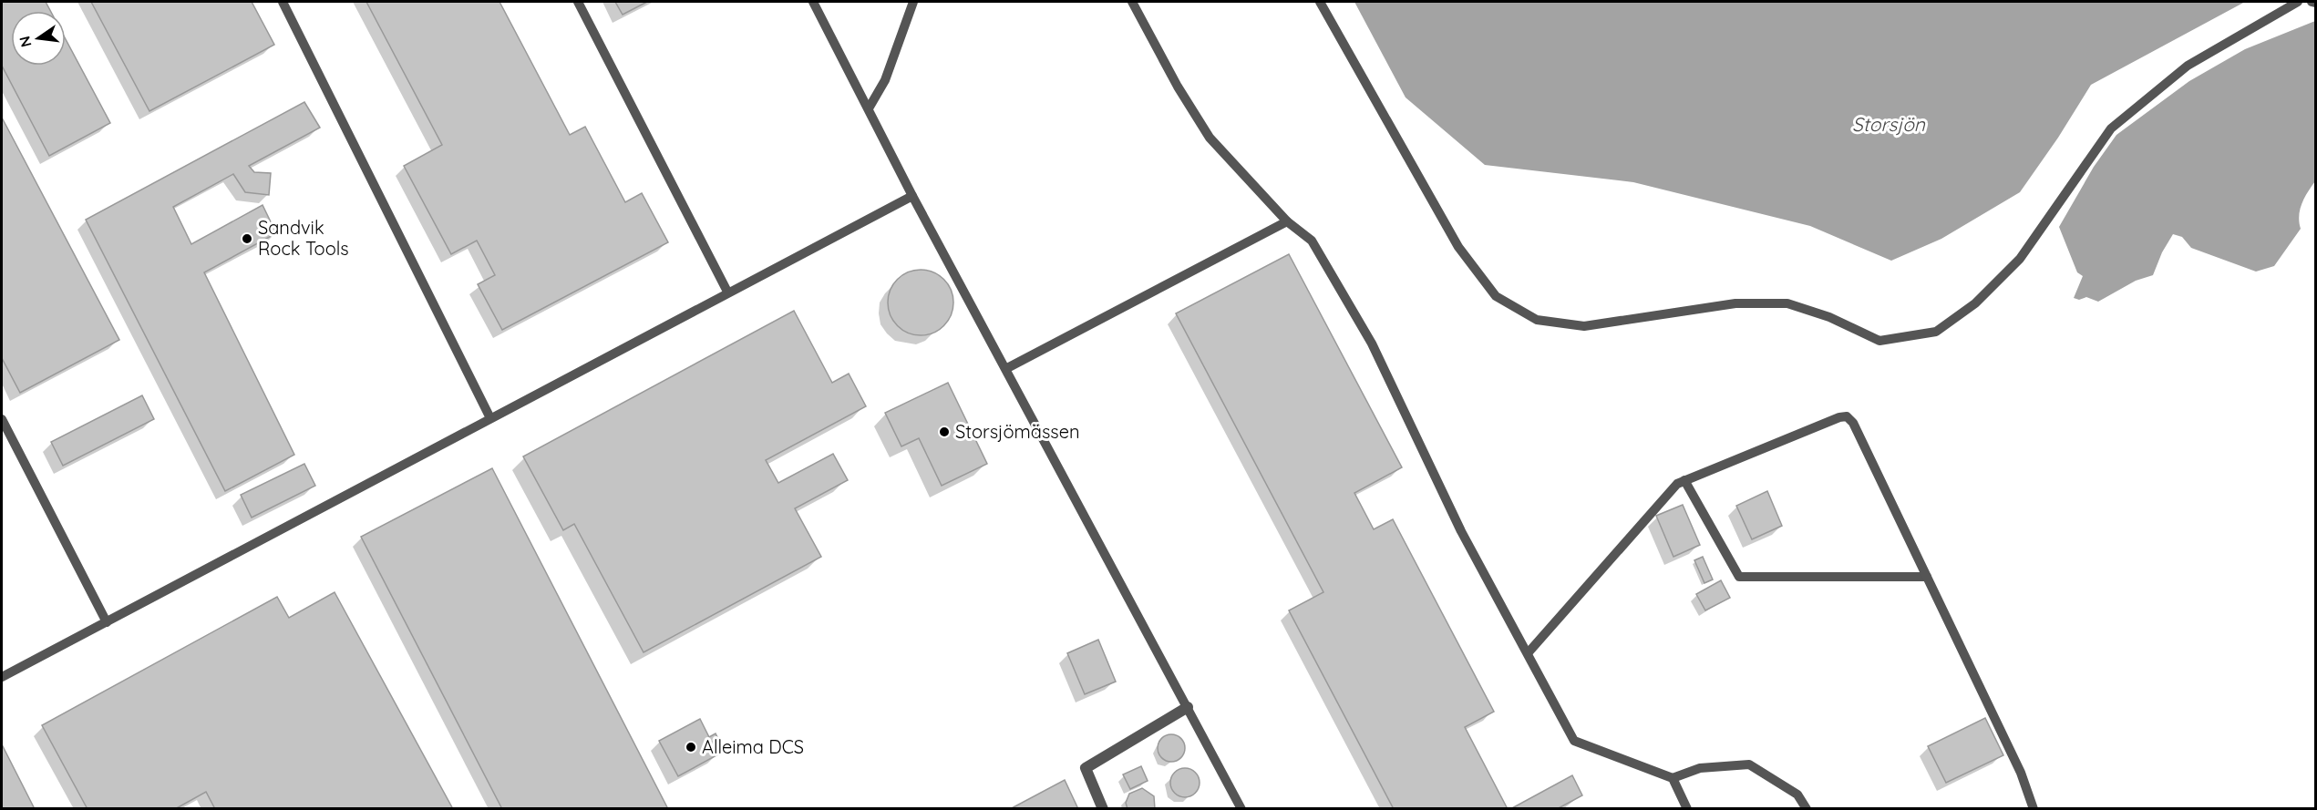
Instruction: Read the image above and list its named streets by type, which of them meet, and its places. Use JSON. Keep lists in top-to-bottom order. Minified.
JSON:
{"water":["Storsjön"],"places":["Sandvik Rock Tools","Storsjömässen","Alleima DCS"],"north":"left"}
